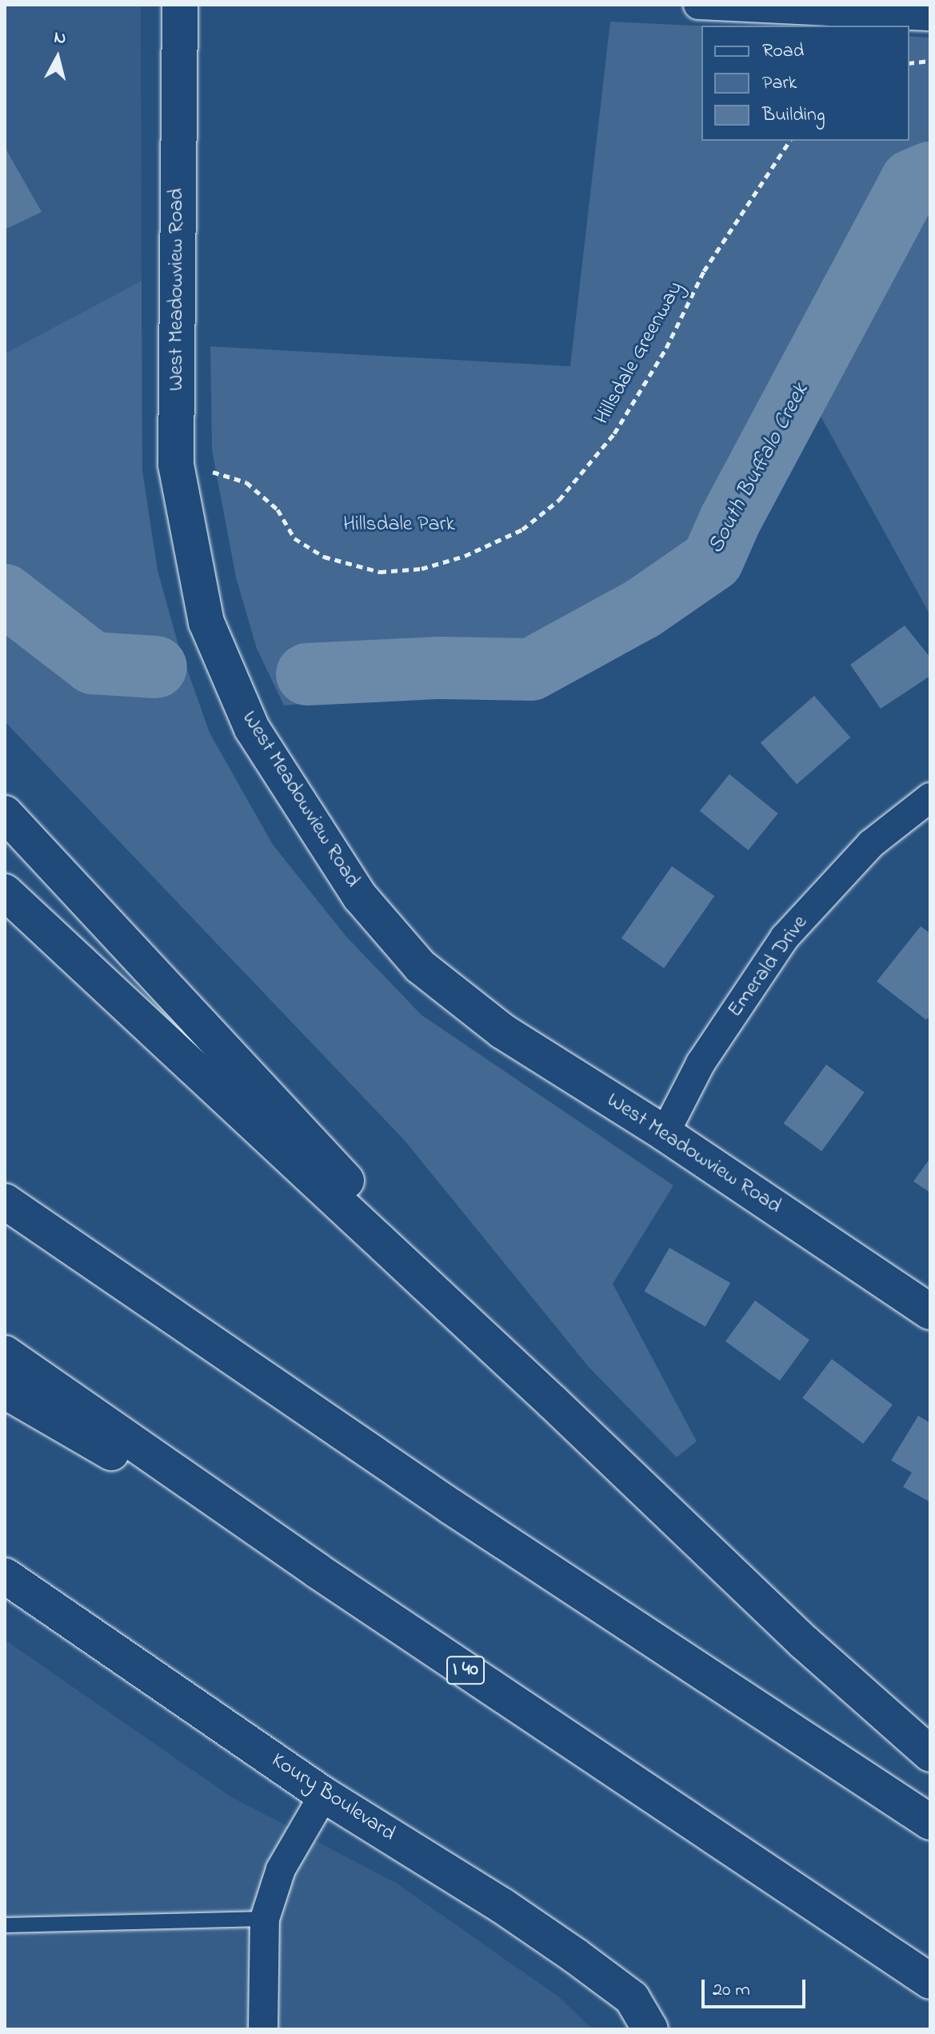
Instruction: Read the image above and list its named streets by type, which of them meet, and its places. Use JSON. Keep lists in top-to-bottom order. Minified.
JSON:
{"streets":{"main road":["West Meadowview Road","I 40","Koury Boulevard"],"street":["Emerald Drive"],"path":["Hillsdale Greenway"]},"crossings":[["West Meadowview Road","Hillsdale Greenway"],["West Meadowview Road","Emerald Drive"]],"water":["South Buffalo Creek"],"parks":["Hillsdale Park"],"legend":["Road","Park","Building"],"scale_bar":"20 m","north":"top"}
